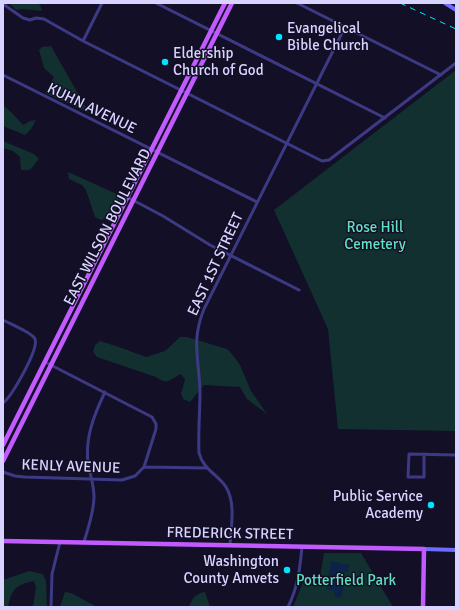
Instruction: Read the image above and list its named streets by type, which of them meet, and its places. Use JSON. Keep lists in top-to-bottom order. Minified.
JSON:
{"streets":{"main road":["EAST WILSON BOULEVARD","FREDERICK STREET"],"street":["KUHN AVENUE","EAST 1ST STREET","KENLY AVENUE"]},"crossings":[["KUHN AVENUE","EAST WILSON BOULEVARD"],["KUHN AVENUE","EAST 1ST STREET"],["EAST 1ST STREET","FREDERICK STREET"]],"parks":["Rose Hill Cemetery","Potterfield Park"],"places":["Evangelical Bible Church","Eldership Church of God","Public Service Academy","Washington County Amvets"]}
